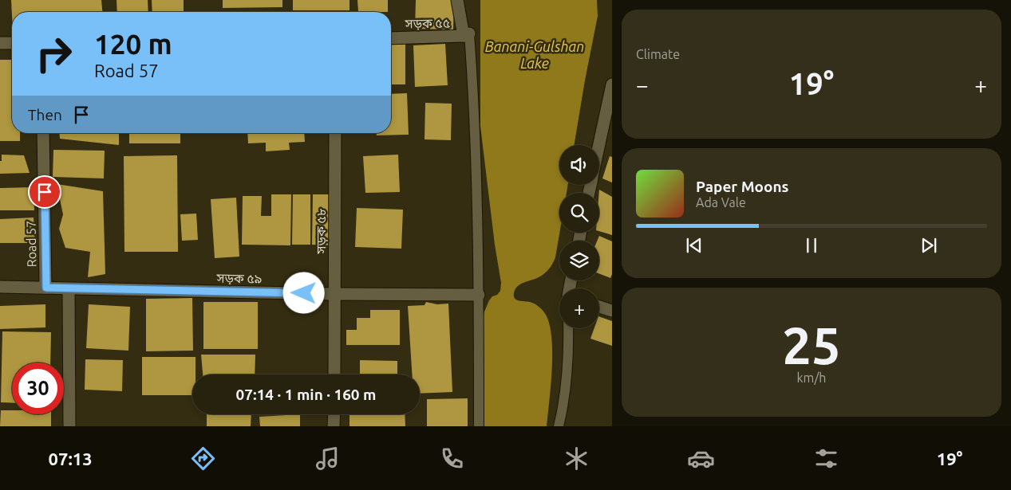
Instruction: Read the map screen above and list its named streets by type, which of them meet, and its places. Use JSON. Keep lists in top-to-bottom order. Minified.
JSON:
{"streets":{"street":["সড়ক ৫৫","সড়ক ৫৮","Road 57","সড়ক ৫৯"]},"crossings":[["সড়ক ৫৮","সড়ক ৫৯"],["Road 57","সড়ক ৫৯"]],"water":["Banani-Gulshan Lake"],"page":{"tile":["Climate",["25","km/h"]],"turn":["120 m","Road 57"],"heat":["−","19°","+"],"then":"Then","map_buttons":"+","song":["Paper Moons","Ada Vale"],"limit":"30","trip":"07:14 · 1 min · 160 m","tabs":["07:13","19°"]}}
